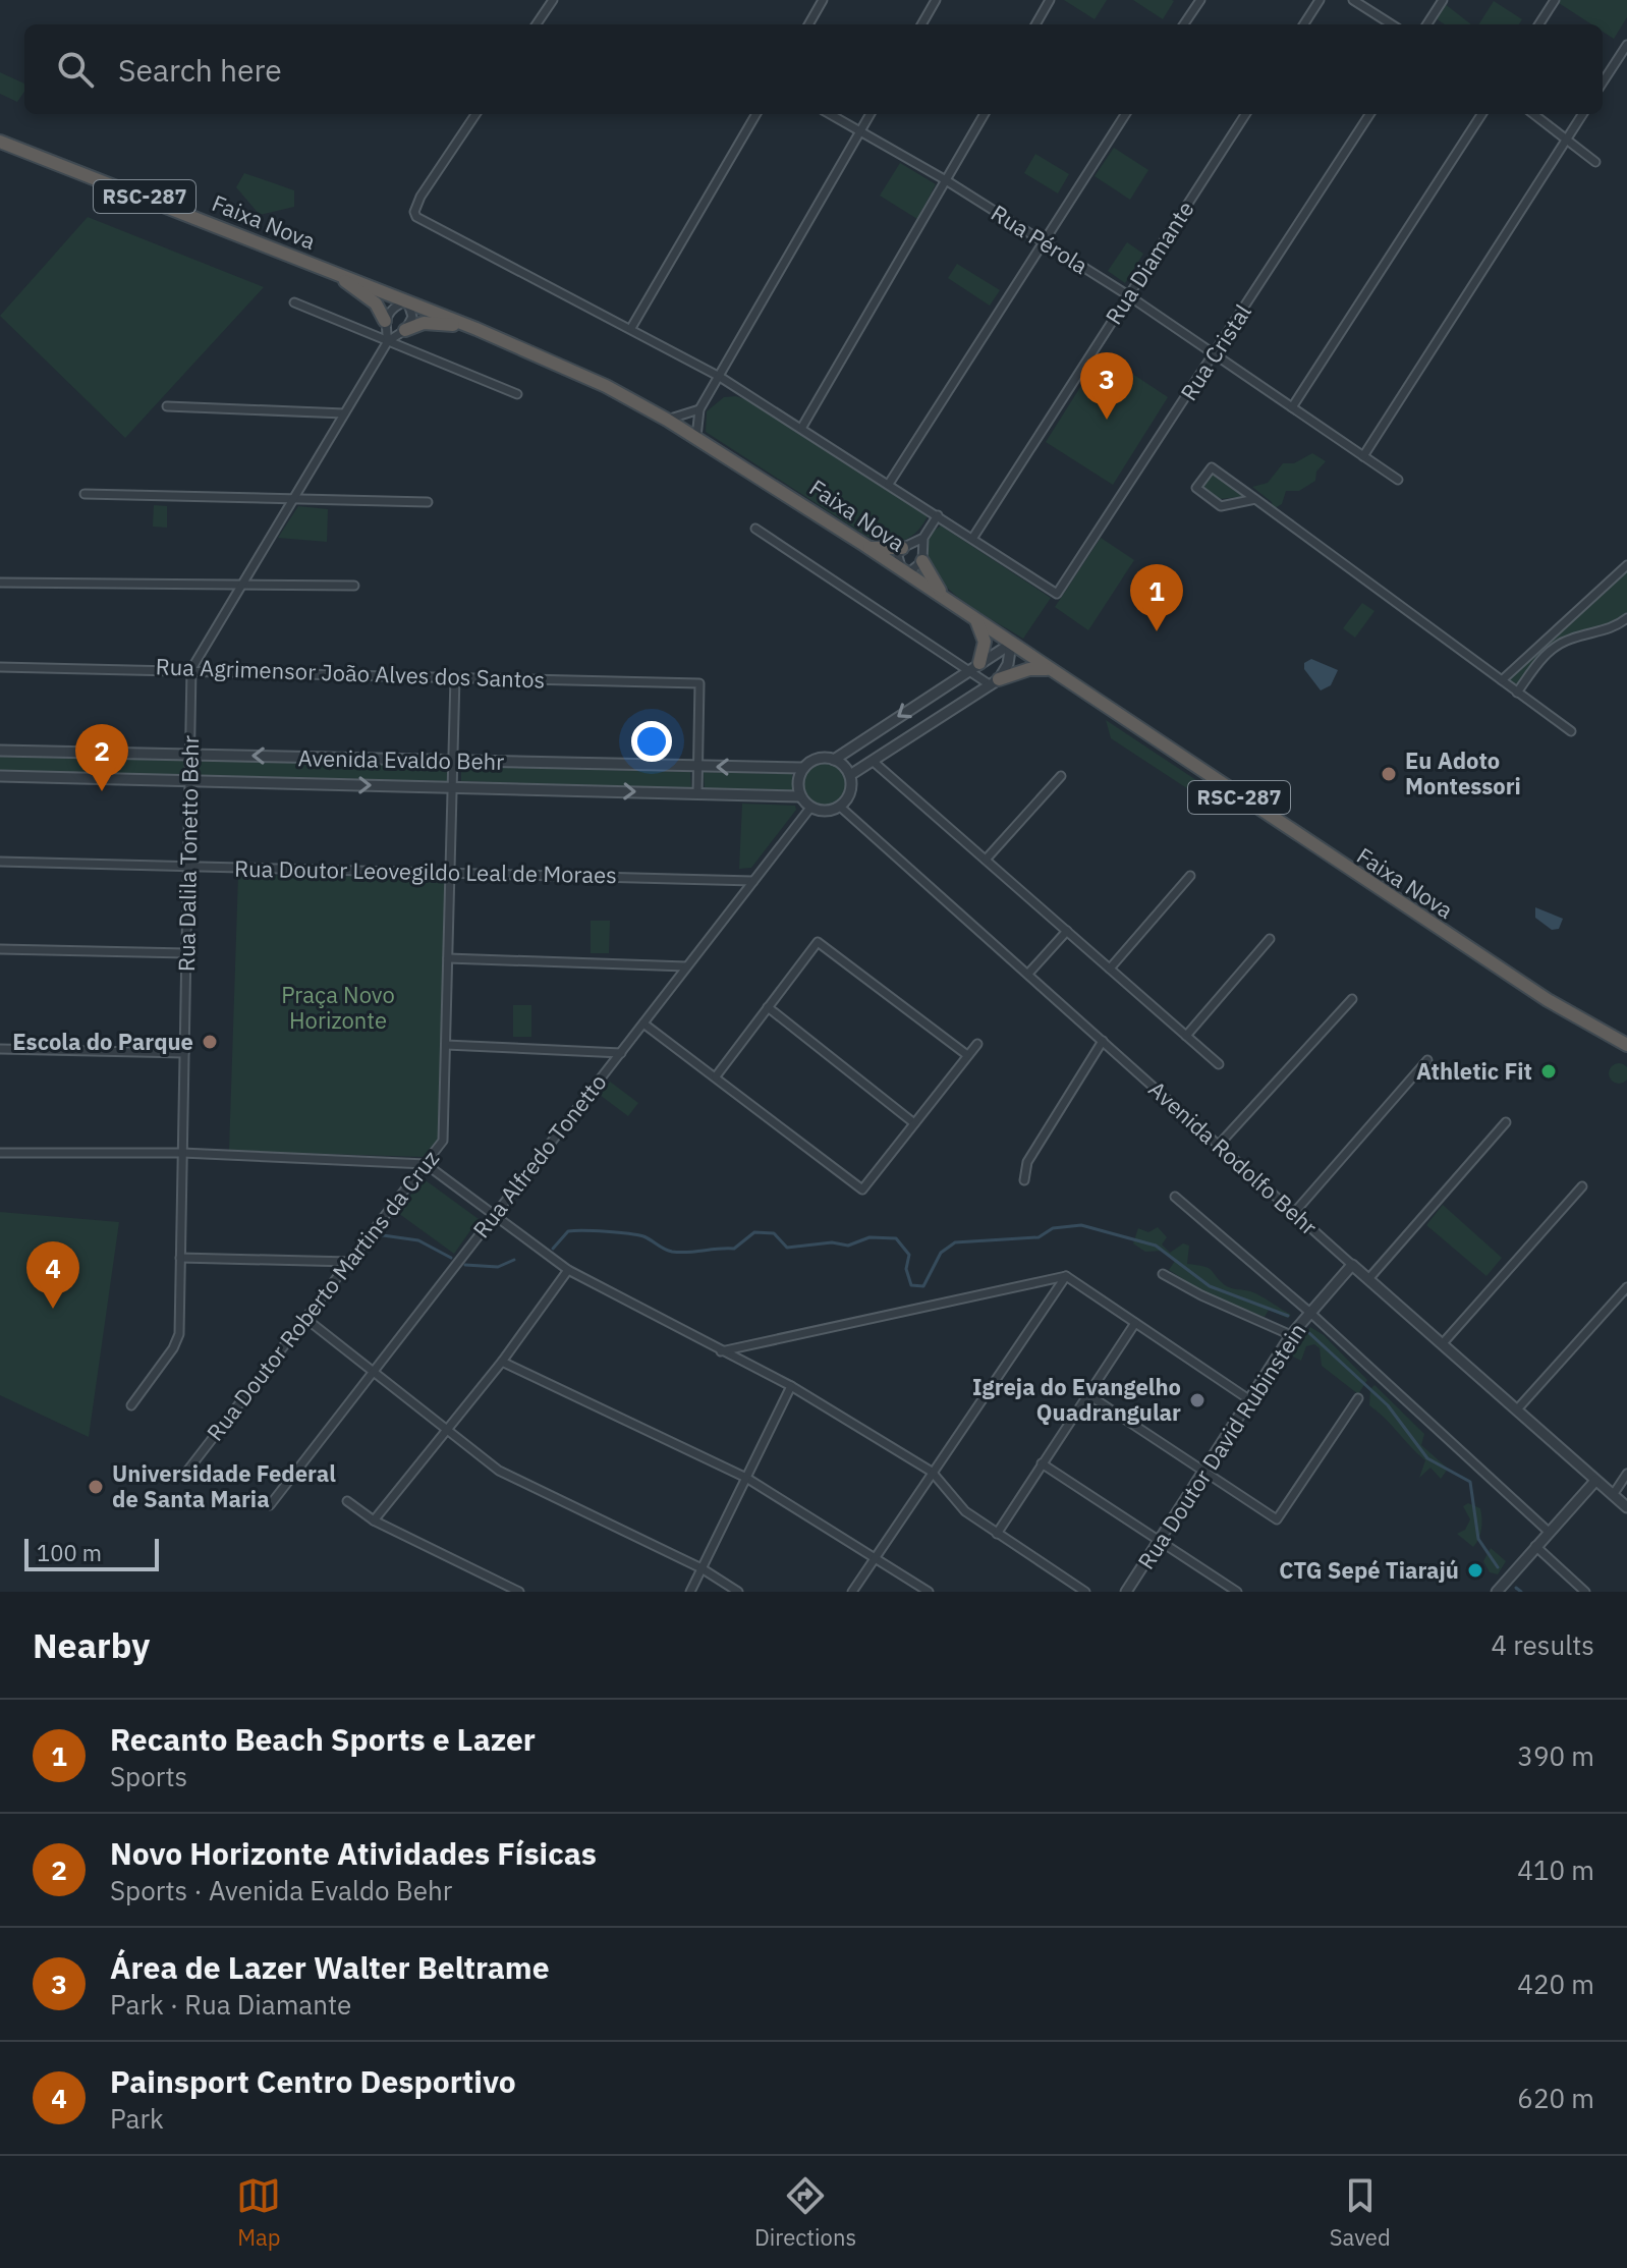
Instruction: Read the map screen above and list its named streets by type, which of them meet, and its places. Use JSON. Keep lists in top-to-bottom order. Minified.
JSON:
{"streets":{"highway":["RSC-287","Faixa Nova"],"street":["Rua Pérola","Rua Diamante","Rua Cristal","Rua Agrimensor João Alves dos Santos","Avenida Evaldo Behr","Rua Dalila Tonetto Behr","Rua Doutor Leovegildo Leal de Moraes","Rua Alfredo Tonetto","Avenida Rodolfo Behr","Rua Doutor Roberto Martins da Cruz","Rua Doutor David Rubinstein"]},"crossings":[["Rua Pérola","Rua Diamante"],["Rua Pérola","Rua Cristal"],["Rua Diamante","Rua Cristal"],["Rua Agrimensor João Alves dos Santos","Avenida Evaldo Behr"],["Rua Agrimensor João Alves dos Santos","Rua Dalila Tonetto Behr"],["Rua Agrimensor João Alves dos Santos","Rua Doutor Roberto Martins da Cruz"],["Avenida Evaldo Behr","Rua Dalila Tonetto Behr"],["Avenida Evaldo Behr","Rua Alfredo Tonetto"],["Avenida Evaldo Behr","Avenida Rodolfo Behr"],["Avenida Evaldo Behr","Rua Doutor Roberto Martins da Cruz"],["Rua Dalila Tonetto Behr","Rua Doutor Leovegildo Leal de Moraes"],["Rua Doutor Leovegildo Leal de Moraes","Rua Alfredo Tonetto"],["Rua Doutor Leovegildo Leal de Moraes","Rua Doutor Roberto Martins da Cruz"],["Rua Alfredo Tonetto","Avenida Rodolfo Behr"],["Avenida Rodolfo Behr","Rua Doutor David Rubinstein"]],"parks":["Praça Novo Horizonte"],"places":["Eu Adoto Montessori","Escola do Parque","Athletic Fit","Igreja do Evangelho Quadrangular","Universidade Federal de Santa Maria","CTG Sepé Tiarajú"],"scale_bar":"100 m","page":{"search":"Search here","pins":["3","1","2","4"],"scale":"100 m","heading":["Nearby","4 results"],"list":[{"mark":"1","name":"Recanto Beach Sports e Lazer","note":"Sports","value":"390 m"},{"mark":"2","name":"Novo Horizonte Atividades Físicas","note":"Sports · Avenida Evaldo Behr","value":"410 m"},{"mark":"3","name":"Área de Lazer Walter Beltrame","note":"Park · Rua Diamante","value":"420 m"},{"mark":"4","name":"Painsport Centro Desportivo","note":"Park","value":"620 m"}],"nav":["Map","Directions","Saved"]}}
